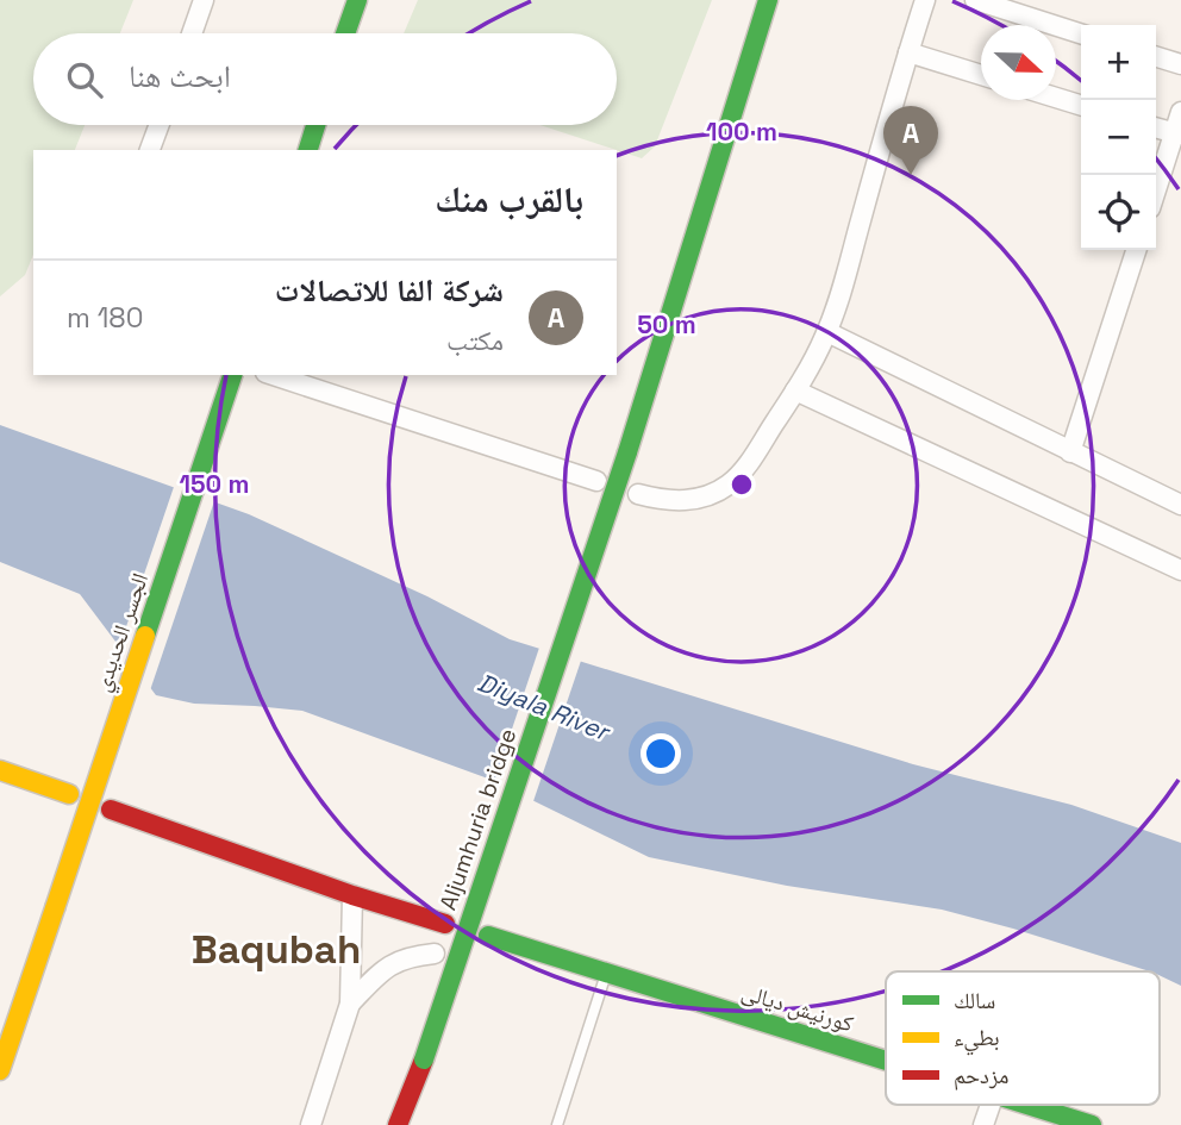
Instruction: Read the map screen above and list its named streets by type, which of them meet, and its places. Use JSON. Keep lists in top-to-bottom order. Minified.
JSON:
{"streets":{"main road":["الجسر الحديدي","Aljumhuria bridge","كورنيش ديالى"]},"districts":["Baqubah"],"water":["Diyala River"],"legend":["سالك","بطيء","مزدحم"],"north":"right","page":{"map_buttons":["+","−"],"search":"ابحث هنا","pins":"A","heading":"بالقرب منك","list":[{"mark":"A","name":"شركة الفا للاتصالات","note":"مكتب","value":"180 m"}]},"rings":["100 m","50 m","150 m"]}
